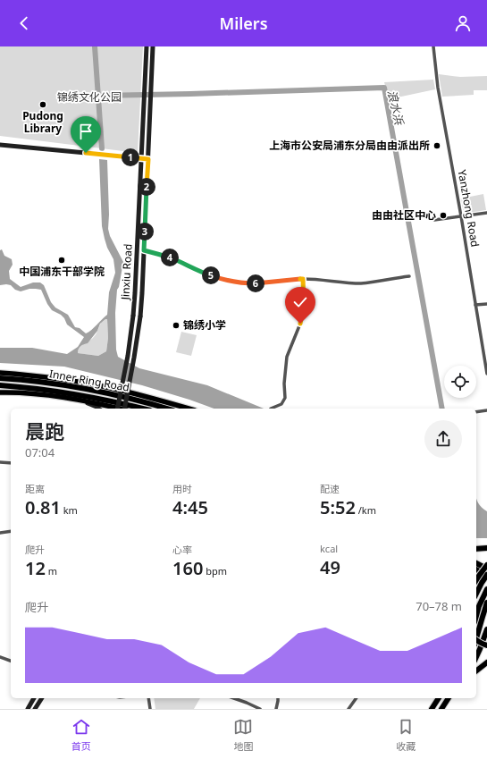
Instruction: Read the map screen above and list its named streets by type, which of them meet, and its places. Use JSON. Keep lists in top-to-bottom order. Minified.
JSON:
{"streets":{"highway":["Inner Ring Road"],"main road":["Jinxiu Road"],"street":["Yanzhong Road"]},"water":["浪水浜"],"parks":["锦绣文化公园"],"places":["Pudong Library","上海市公安局浦东分局由由派出所","由由社区中心","中国浦东干部学院","锦绣小学"],"page":{"header":"Milers","pins":["1","2","3","4","5","6"],"heading":["晨跑","07:04"],"stats":[["距离","0.81 km"],["用时","4:45"],["配速","5:52 /km"],["爬升","12 m"],["心率","160 bpm"],["kcal","49"]],"chart":["爬升","70–78 m"],"tabs":["首页","地图","收藏"]}}
